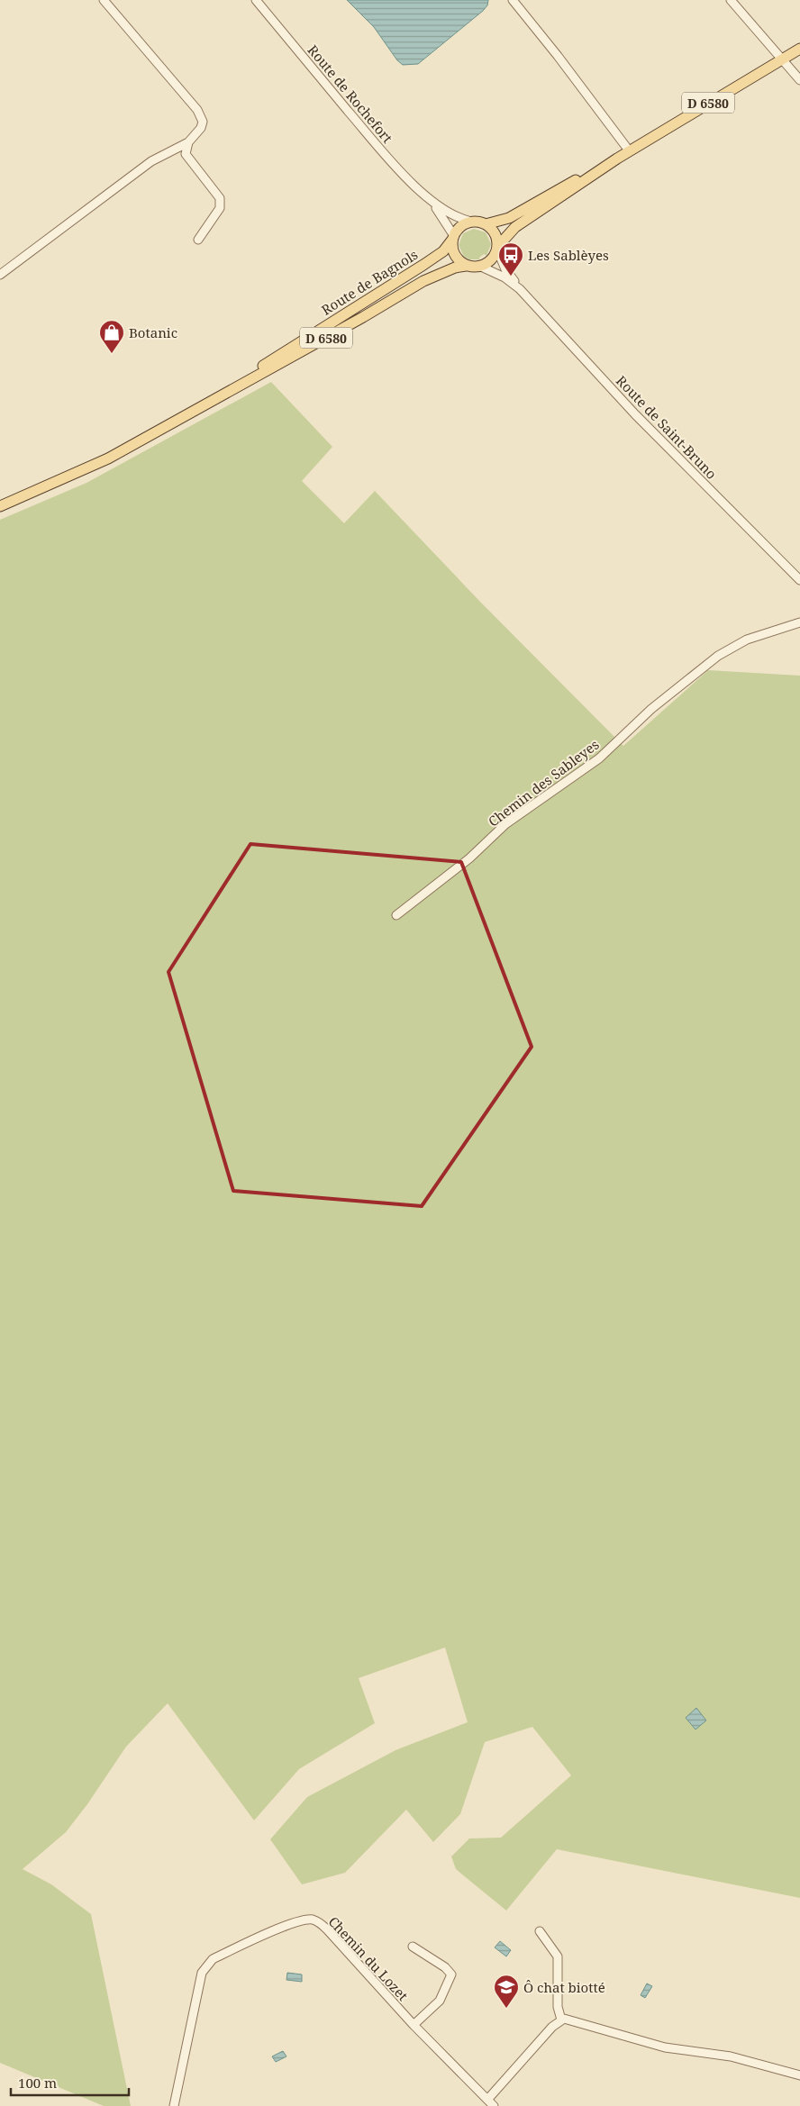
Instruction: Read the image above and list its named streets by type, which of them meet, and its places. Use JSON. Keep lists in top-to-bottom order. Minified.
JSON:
{"streets":{"main road":["D 6580","Route de Bagnols"],"street":["Route de Rochefort","Route de Saint-Bruno","Chemin des Sableyes","Chemin du Lozet"]},"crossings":[["D 6580","Route de Bagnols"]],"places":{"bus stop":["Les Sablèyes"],"shop":["Botanic"],"school or university":["Ô chat biotté"]},"scale_bar":"100 m"}
